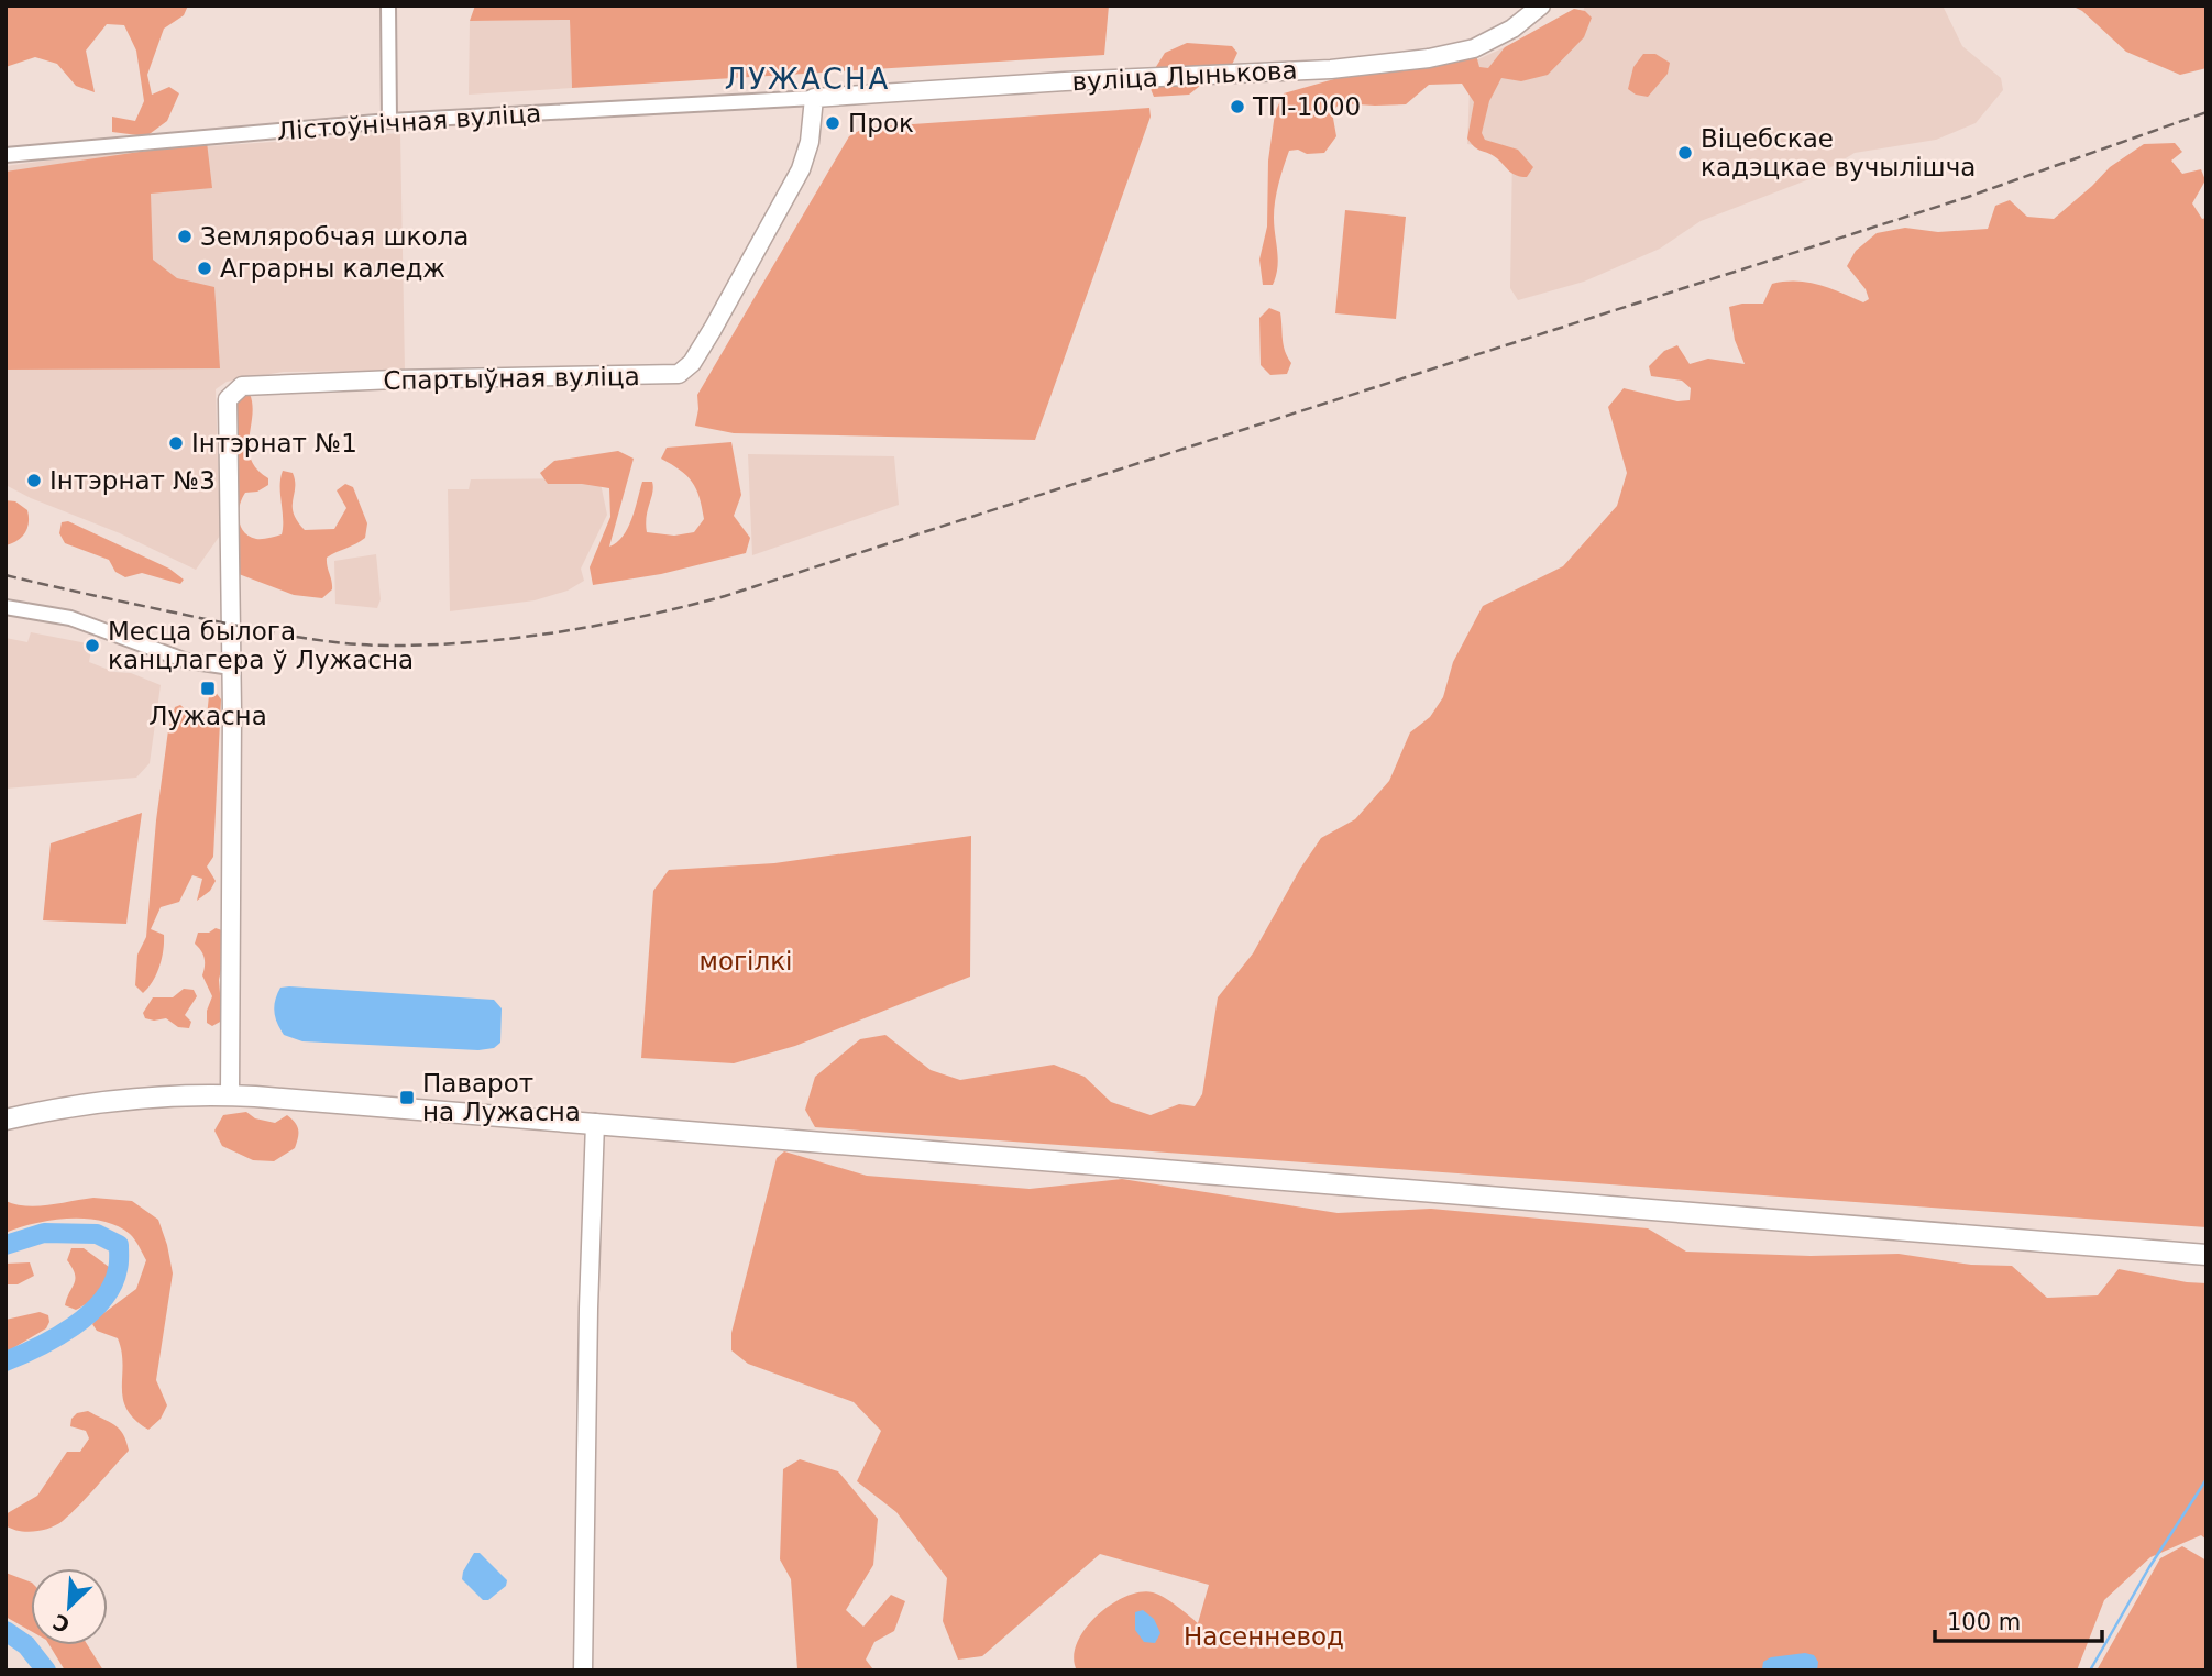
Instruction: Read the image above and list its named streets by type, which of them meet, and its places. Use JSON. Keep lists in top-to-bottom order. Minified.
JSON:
{"streets":{"street":["вуліца Лынькова","Лістоўнічная вуліца","Спартыўная вуліца"]},"crossings":[["вуліца Лынькова","Лістоўнічная вуліца"],["вуліца Лынькова","Спартыўная вуліца"],["Лістоўнічная вуліца","Спартыўная вуліца"]],"districts":["ЛУЖАСНА"],"parks":["могілкі","Насенневод"],"places":{"other":["ТП-1000","Прок","Віцебскае кадэцкае вучылішча","Земляробчая школа","Аграрны каледж","Інтэрнат №1","Інтэрнат №3","Месца былога канцлагера ў Лужасна"],"transit":["Лужасна","Паварот на Лужасна"]},"scale_bar":"100 m","north":"bottom left"}
